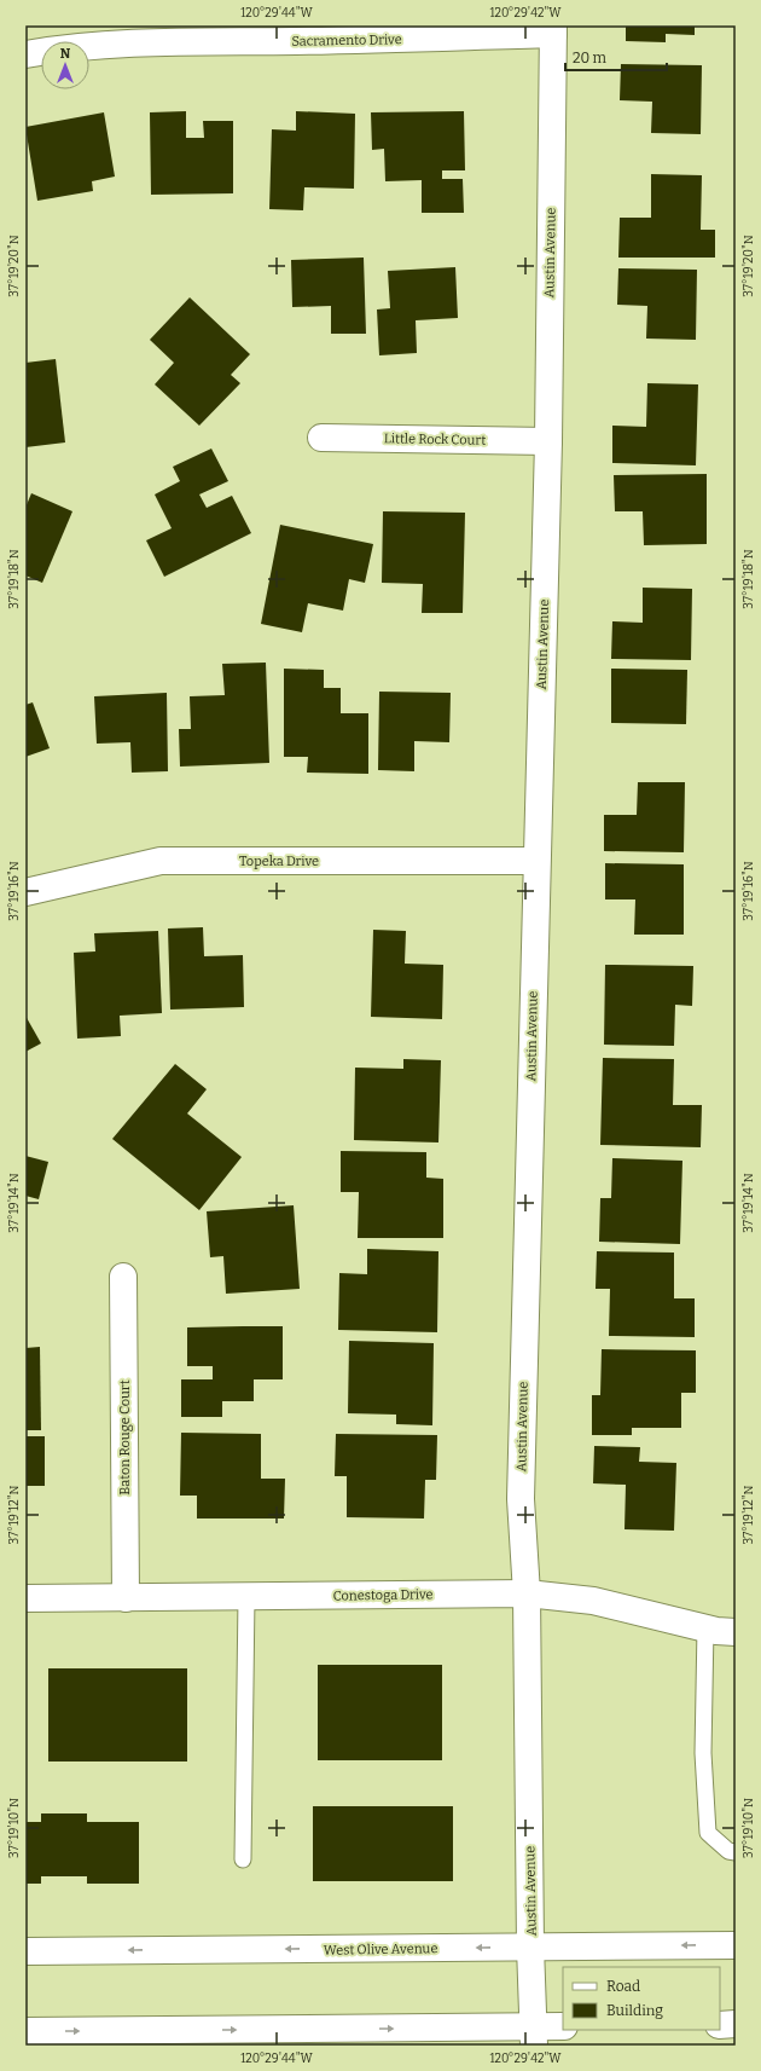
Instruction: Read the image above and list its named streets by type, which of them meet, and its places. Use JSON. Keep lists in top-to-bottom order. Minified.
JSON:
{"streets":{"street":["Sacramento Drive","Austin Avenue","Little Rock Court","Topeka Drive","Baton Rouge Court","Conestoga Drive","West Olive Avenue"]},"crossings":[["Sacramento Drive","Austin Avenue"],["Austin Avenue","Little Rock Court"],["Austin Avenue","Topeka Drive"],["Austin Avenue","Conestoga Drive"],["Austin Avenue","West Olive Avenue"],["Baton Rouge Court","Conestoga Drive"]],"legend":["Road","Building"],"scale_bar":"20 m","north":"top","coordinates":["120°29'44\"W","120°29'42\"W","37°19'20\"N","37°19'18\"N","37°19'16\"N","37°19'14\"N","37°19'12\"N","37°19'10\"N"]}
